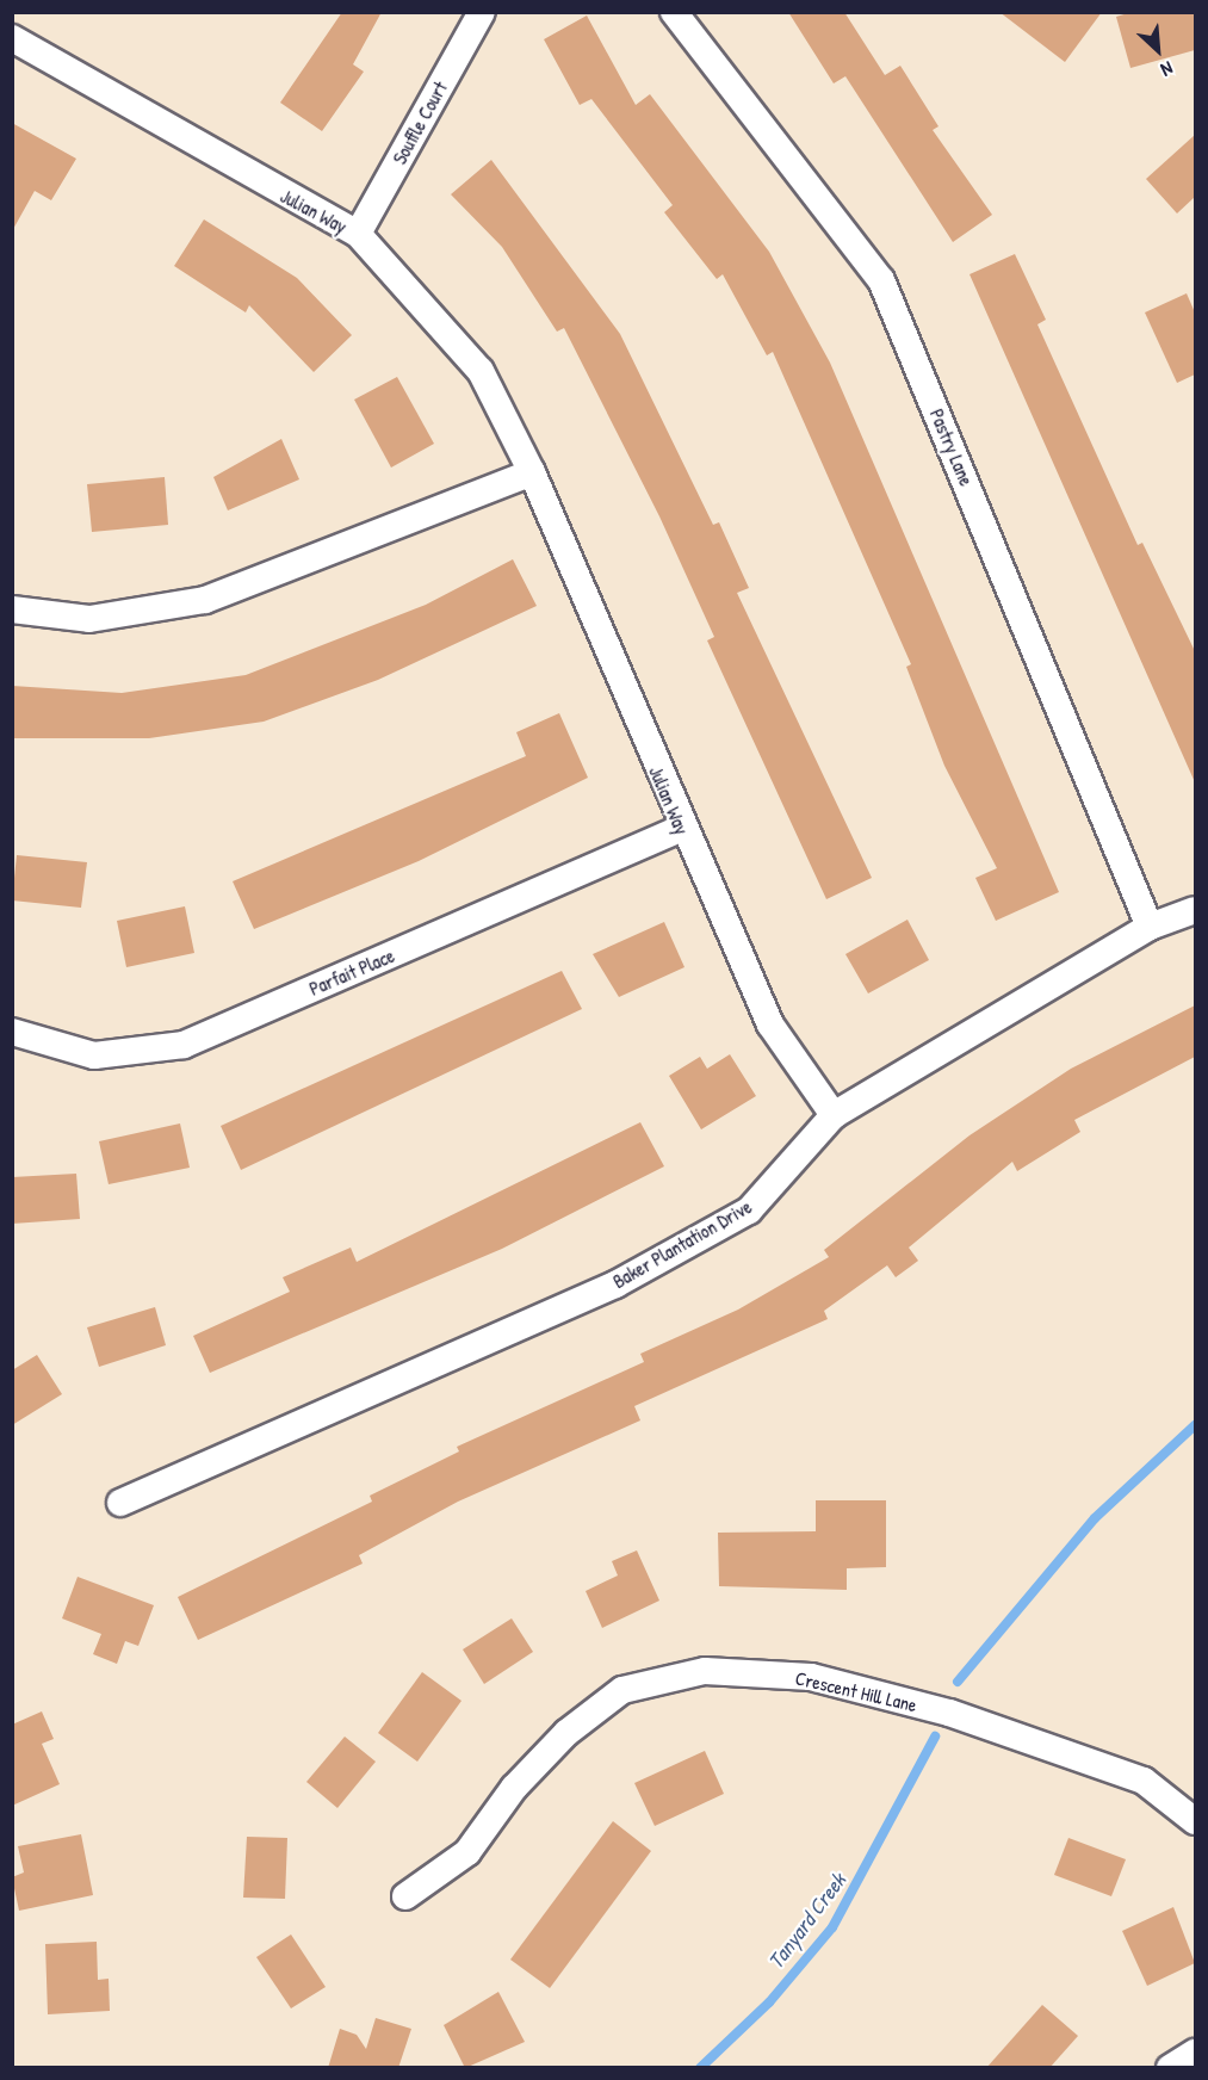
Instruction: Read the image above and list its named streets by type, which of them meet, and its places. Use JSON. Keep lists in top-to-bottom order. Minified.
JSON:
{"streets":{"street":["Souffle Court","Julian Way","Pastry Lane","Parfait Place","Baker Plantation Drive","Crescent Hill Lane"]},"crossings":[["Souffle Court","Julian Way"],["Julian Way","Parfait Place"],["Julian Way","Baker Plantation Drive"],["Pastry Lane","Baker Plantation Drive"]],"water":["Tanyard Creek"],"north":"bottom right"}
